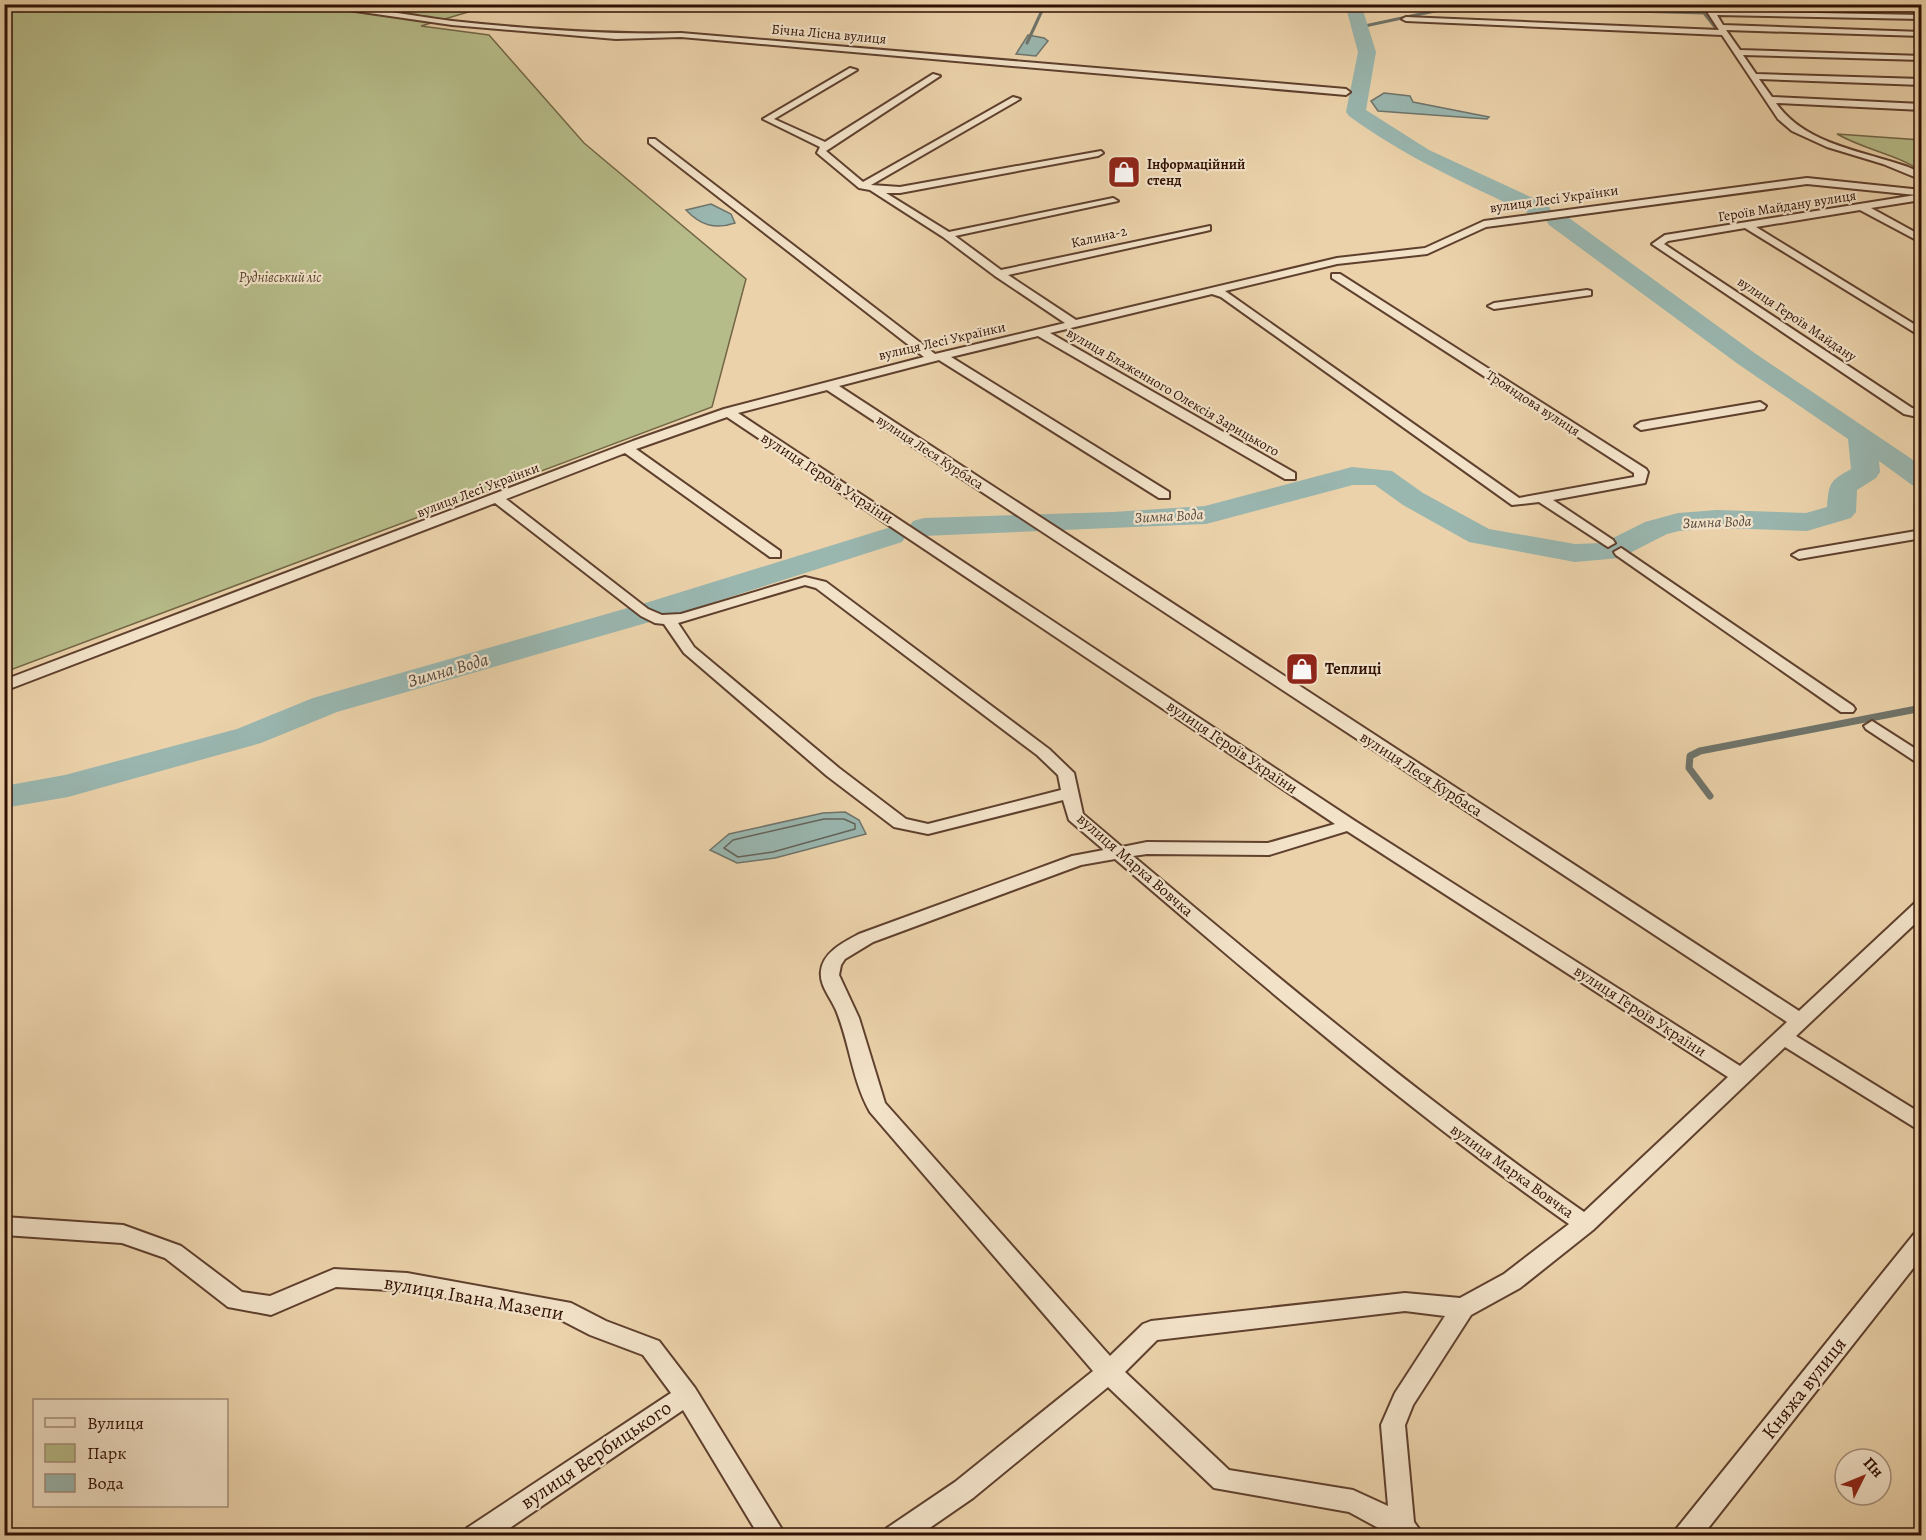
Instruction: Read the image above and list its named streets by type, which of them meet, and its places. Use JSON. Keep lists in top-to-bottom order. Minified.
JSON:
{"streets":{"street":["Бічна Лісна вулиця","вулиця Лесі Українки","Героїв Майдану вулиця","Калина-2","вулиця Героїв Майдану","вулиця Блаженного Олексія Зарицького","Трояндова вулиця","вулиця Леся Курбаса","вулиця Героїв України","вулиця Марка Вовчка","вулиця Івана Мазепи","Княжа вулиця","вулиця Вербицького"]},"crossings":[["вулиця Лесі Українки","Героїв Майдану вулиця"],["вулиця Лесі Українки","вулиця Блаженного Олексія Зарицького"],["вулиця Лесі Українки","Трояндова вулиця"],["вулиця Лесі Українки","вулиця Леся Курбаса"],["вулиця Лесі Українки","вулиця Героїв України"],["вулиця Лесі Українки","вулиця Марка Вовчка"],["Героїв Майдану вулиця","вулиця Героїв Майдану"],["вулиця Івана Мазепи","вулиця Вербицького"]],"water":["Зимна Вода"],"parks":["Руднівський ліс"],"places":{"shop":["Інформаційний стенд","Теплиці"]},"legend":["Вулиця","Парк","Вода"],"north":"top right"}
